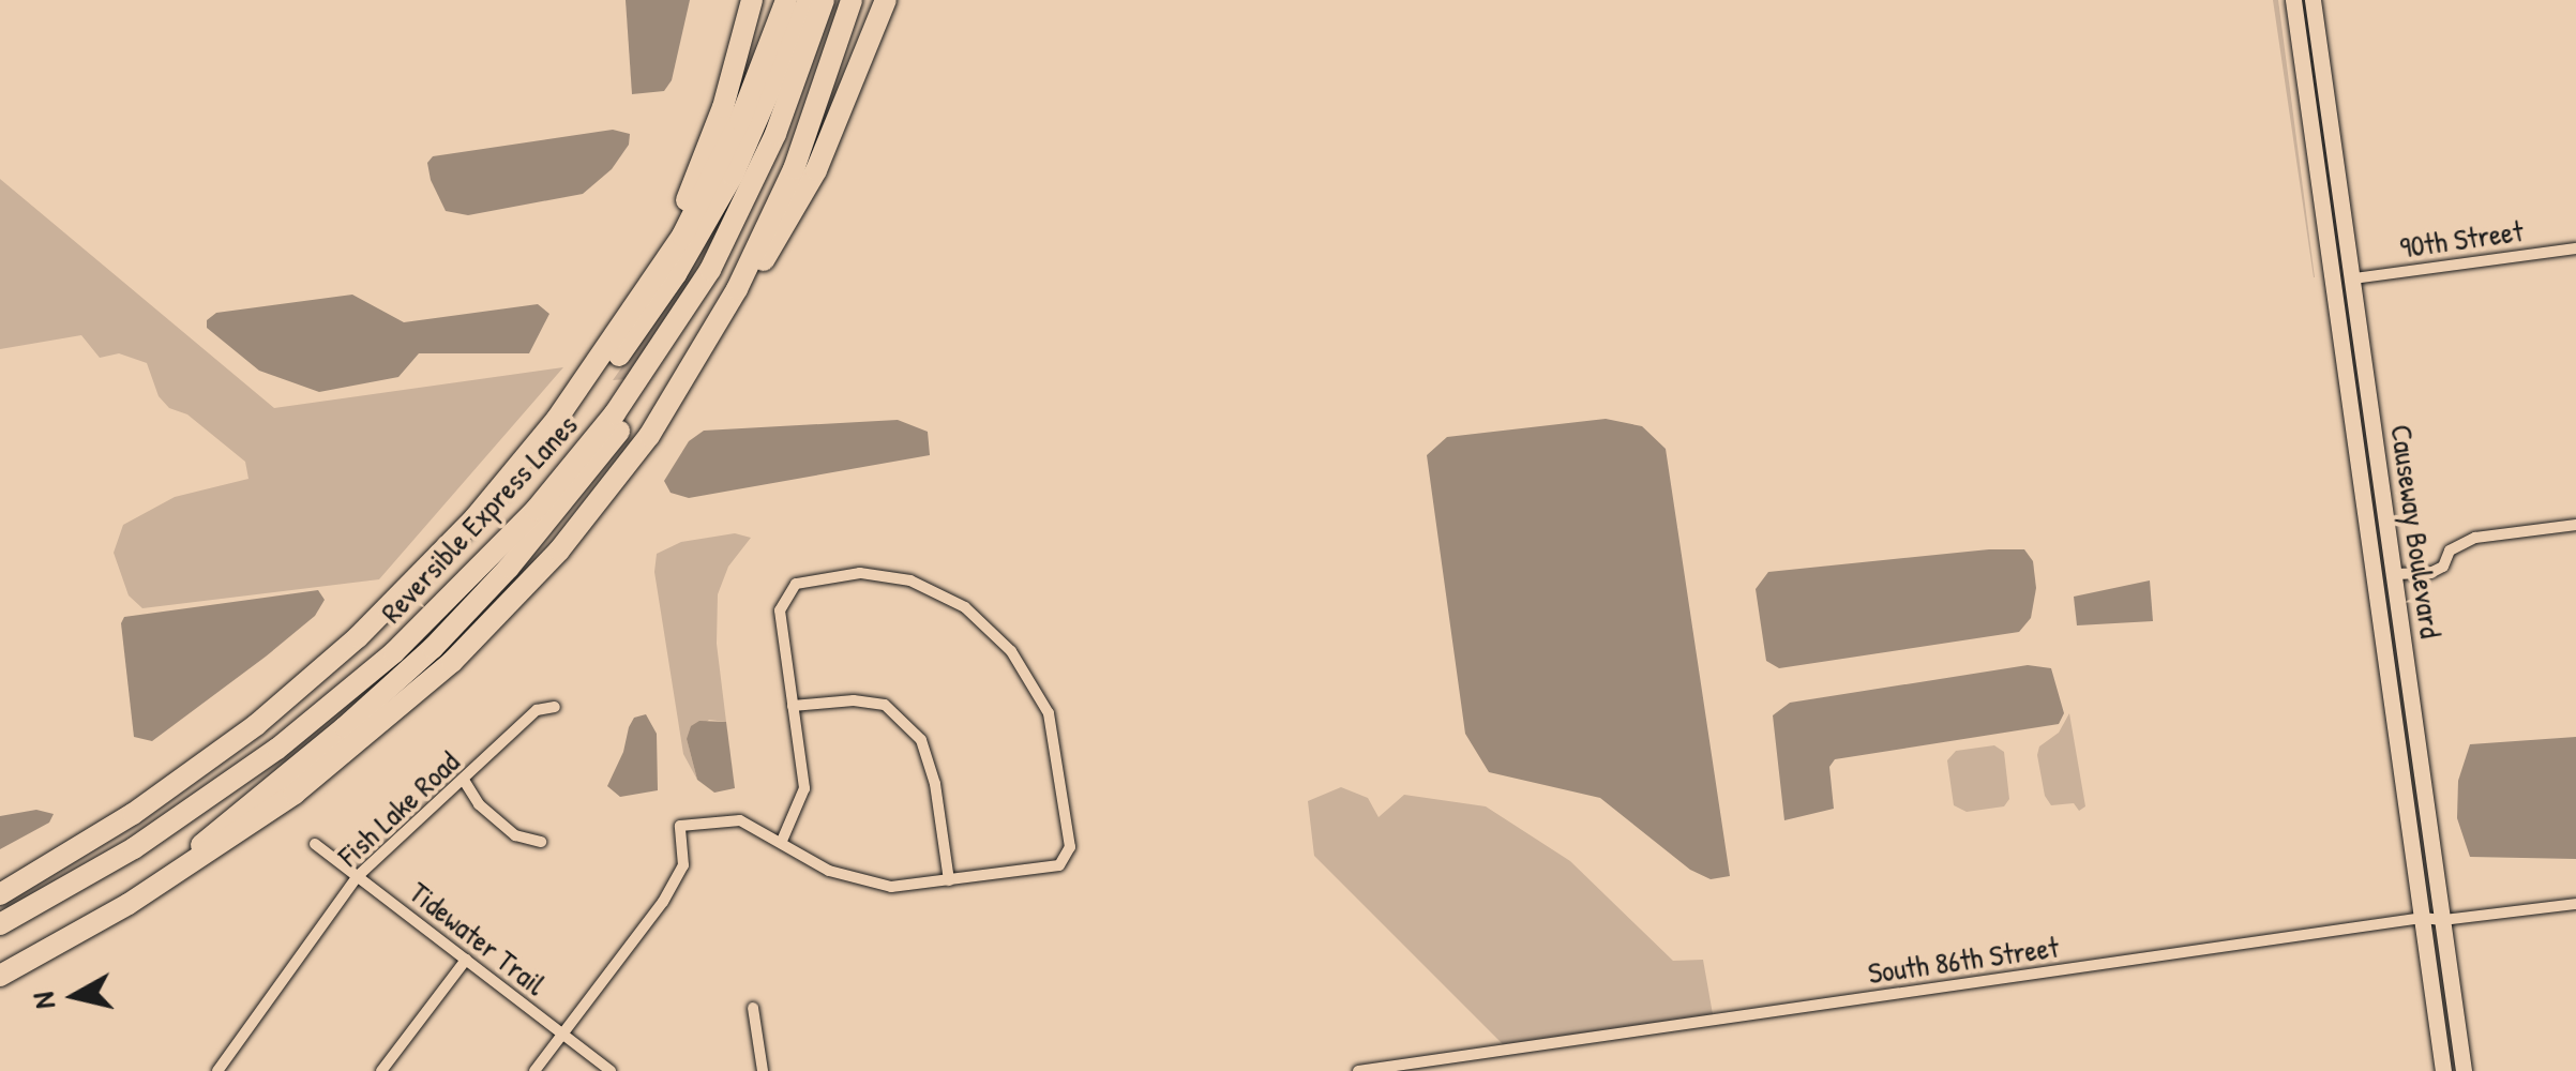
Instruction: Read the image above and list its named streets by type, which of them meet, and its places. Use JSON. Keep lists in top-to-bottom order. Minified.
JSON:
{"streets":{"highway":["Reversible Express Lanes"],"main road":["Causeway Boulevard"],"street":["90th Street","Fish Lake Road","Tidewater Trail","South 86th Street"]},"crossings":[["90th Street","Causeway Boulevard"],["Causeway Boulevard","South 86th Street"],["Fish Lake Road","Tidewater Trail"]],"north":"left"}
